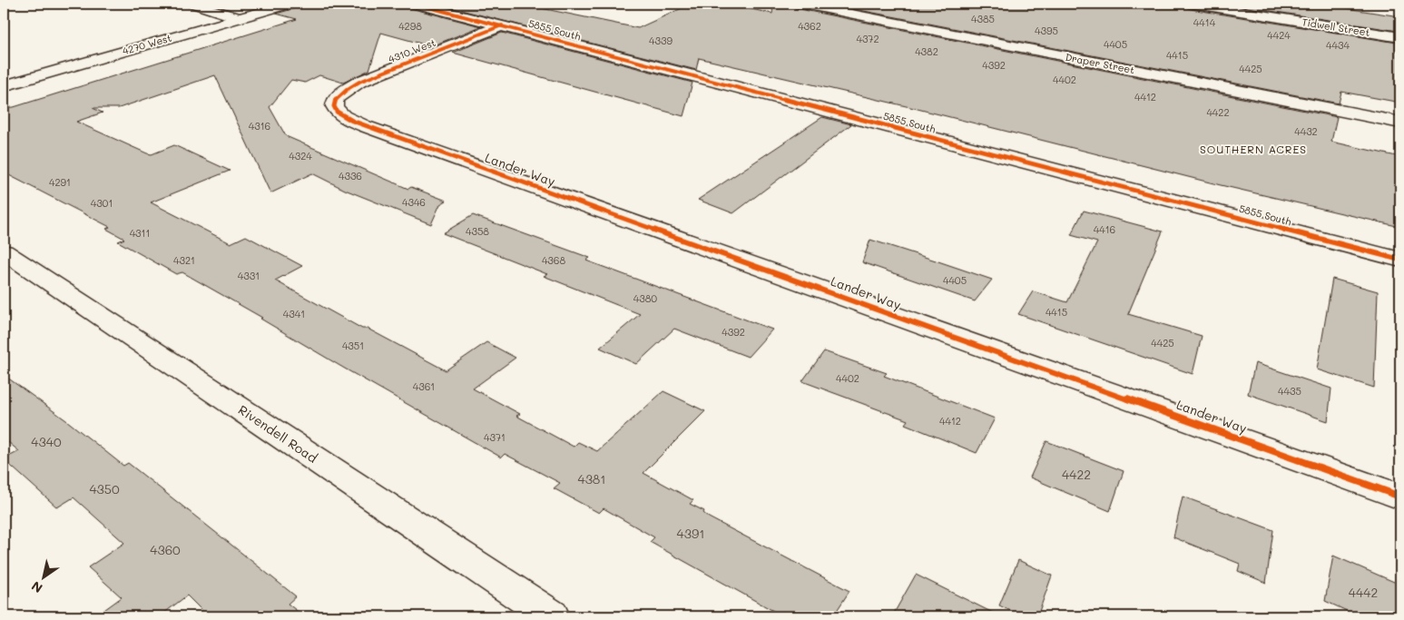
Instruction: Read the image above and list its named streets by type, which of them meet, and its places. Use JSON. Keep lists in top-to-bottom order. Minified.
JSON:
{"streets":{"street":["Tidwell Street","5855 South","4270 West","4310 West","Draper Street","Lander Way","Rivendell Road"]},"crossings":[["5855 South","4310 West"],["4310 West","Lander Way"]],"districts":["SOUTHERN ACRES"],"house_numbers":["4385","4414","4298","4362","4395","4424","4372","4339","4405","4434","4382","4415","4392","4425","4402","4412","4422","4316","4432","4324","4336","4291","4346","4301","4416","4358","4311","4321","4368","4331","4405","4380","4415","4341","4392","4425","4351","4402","4361","4435","4412","4371","4340","4422","4381","4350","4391","4360","4442"],"north":"bottom left"}
